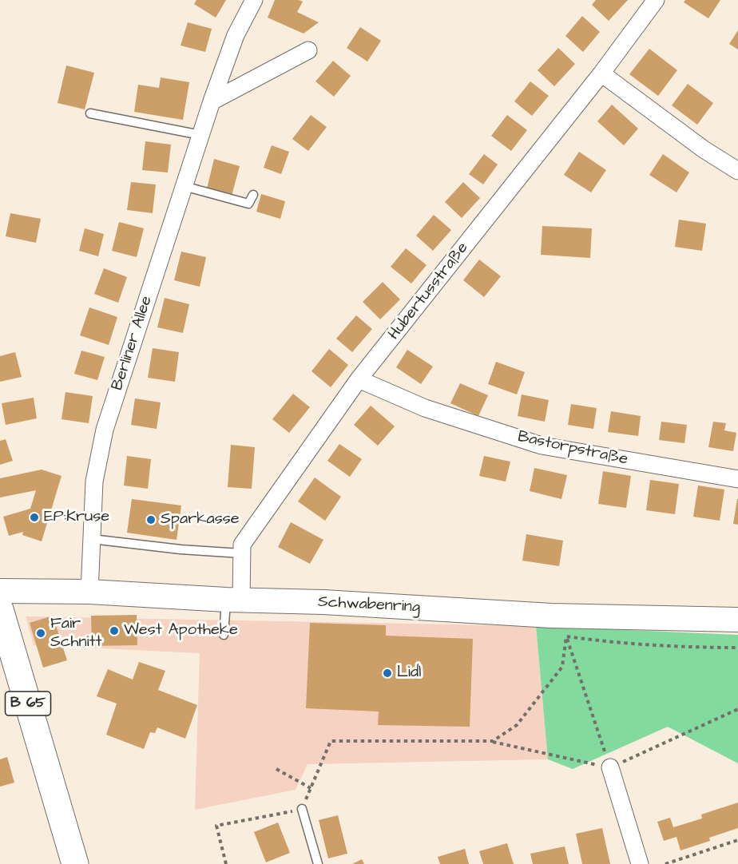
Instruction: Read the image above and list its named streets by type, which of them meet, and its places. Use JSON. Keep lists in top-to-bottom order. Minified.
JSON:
{"streets":{"main road":["B 65"],"street":["Hubertusstraße","Berliner Allee","Bastorpstraße","Schwabenring"]},"crossings":[["Hubertusstraße","Bastorpstraße"],["Hubertusstraße","Schwabenring"],["Berliner Allee","Schwabenring"]],"places":["EP:Kruse","Sparkasse","West Apotheke","Fair Schnitt","Lidl"]}
